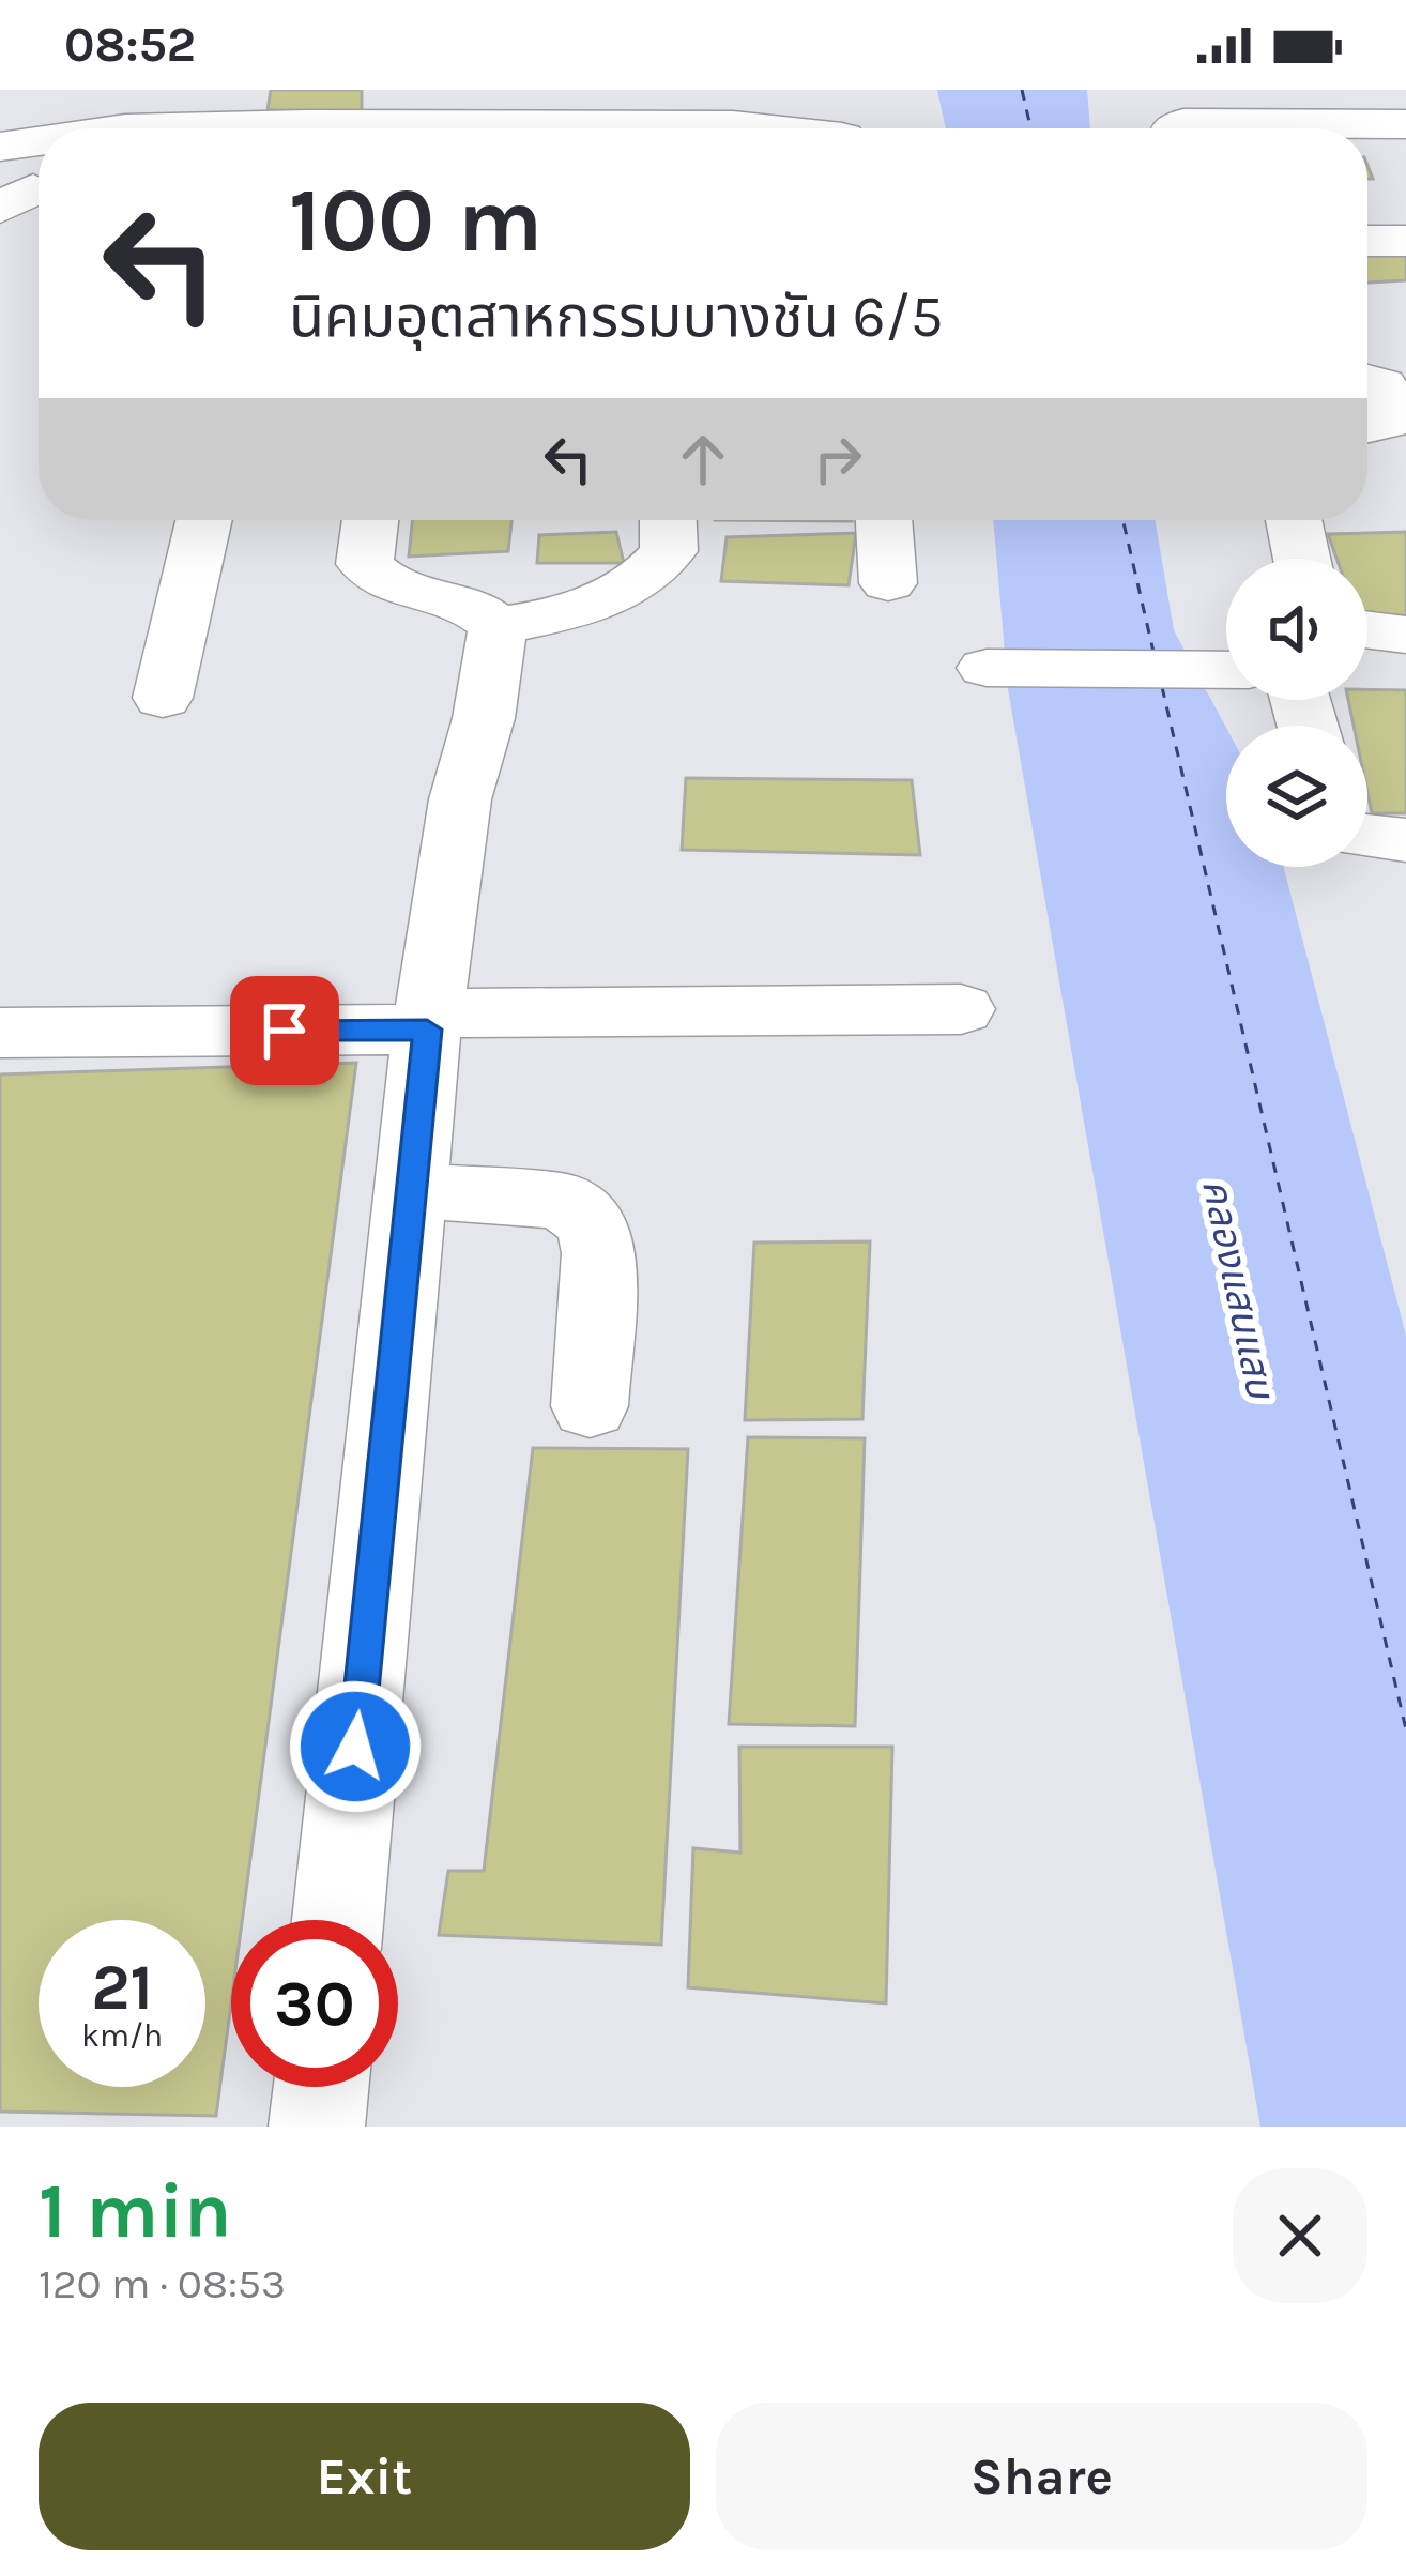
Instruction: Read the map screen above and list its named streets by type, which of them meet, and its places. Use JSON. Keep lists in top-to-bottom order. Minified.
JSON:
{"water":["คลองแสนแสบ"],"page":{"status":"08:52","turn":["100 m","นิคมอุตสาหกรรมบางชัน 6/5"],"speed":"21 km/h","limit":"30","heading":["1 min","120 m · 08:53"],"buttons":["Exit","Share"]}}
